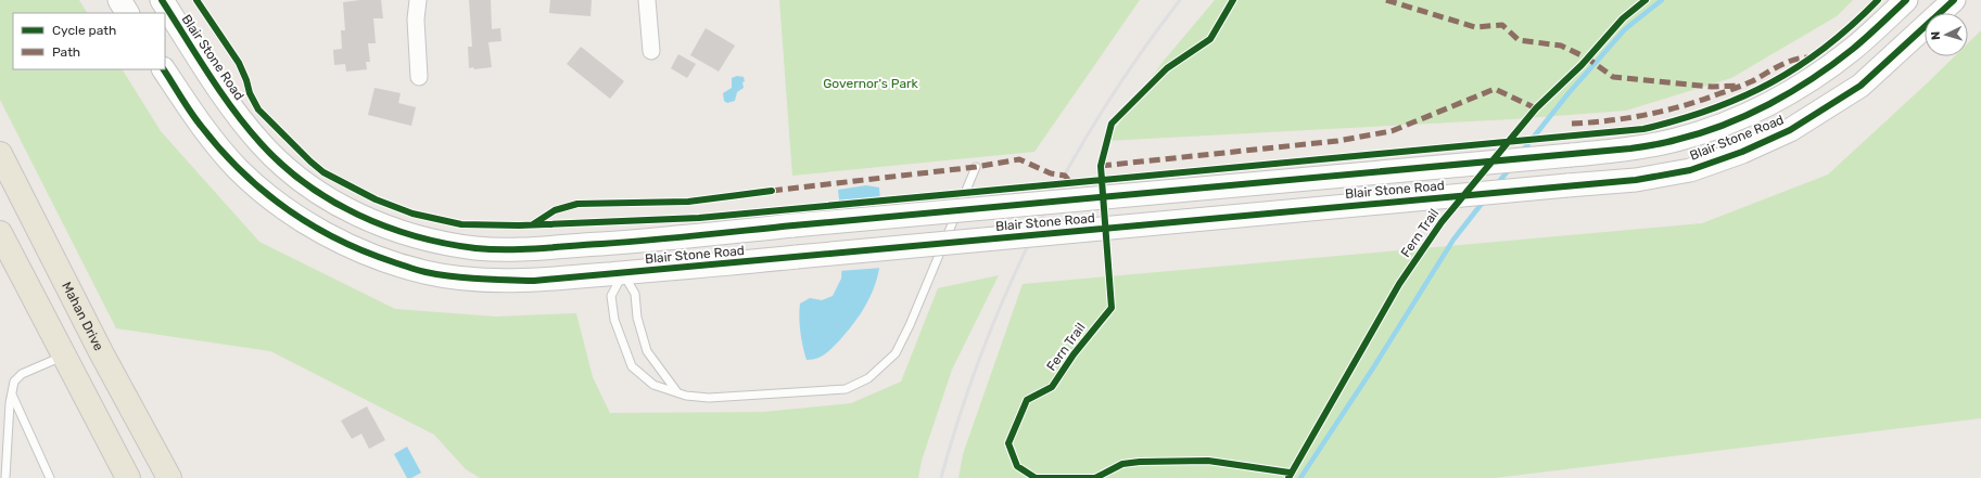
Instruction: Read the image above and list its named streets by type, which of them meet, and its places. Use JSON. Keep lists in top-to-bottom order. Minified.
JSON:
{"streets":{"main road":["Blair Stone Road","Mahan Drive"],"cycle path":["Fern Trail"]},"parks":["Governor's Park"],"legend":["Cycle path","Path"],"north":"left"}
